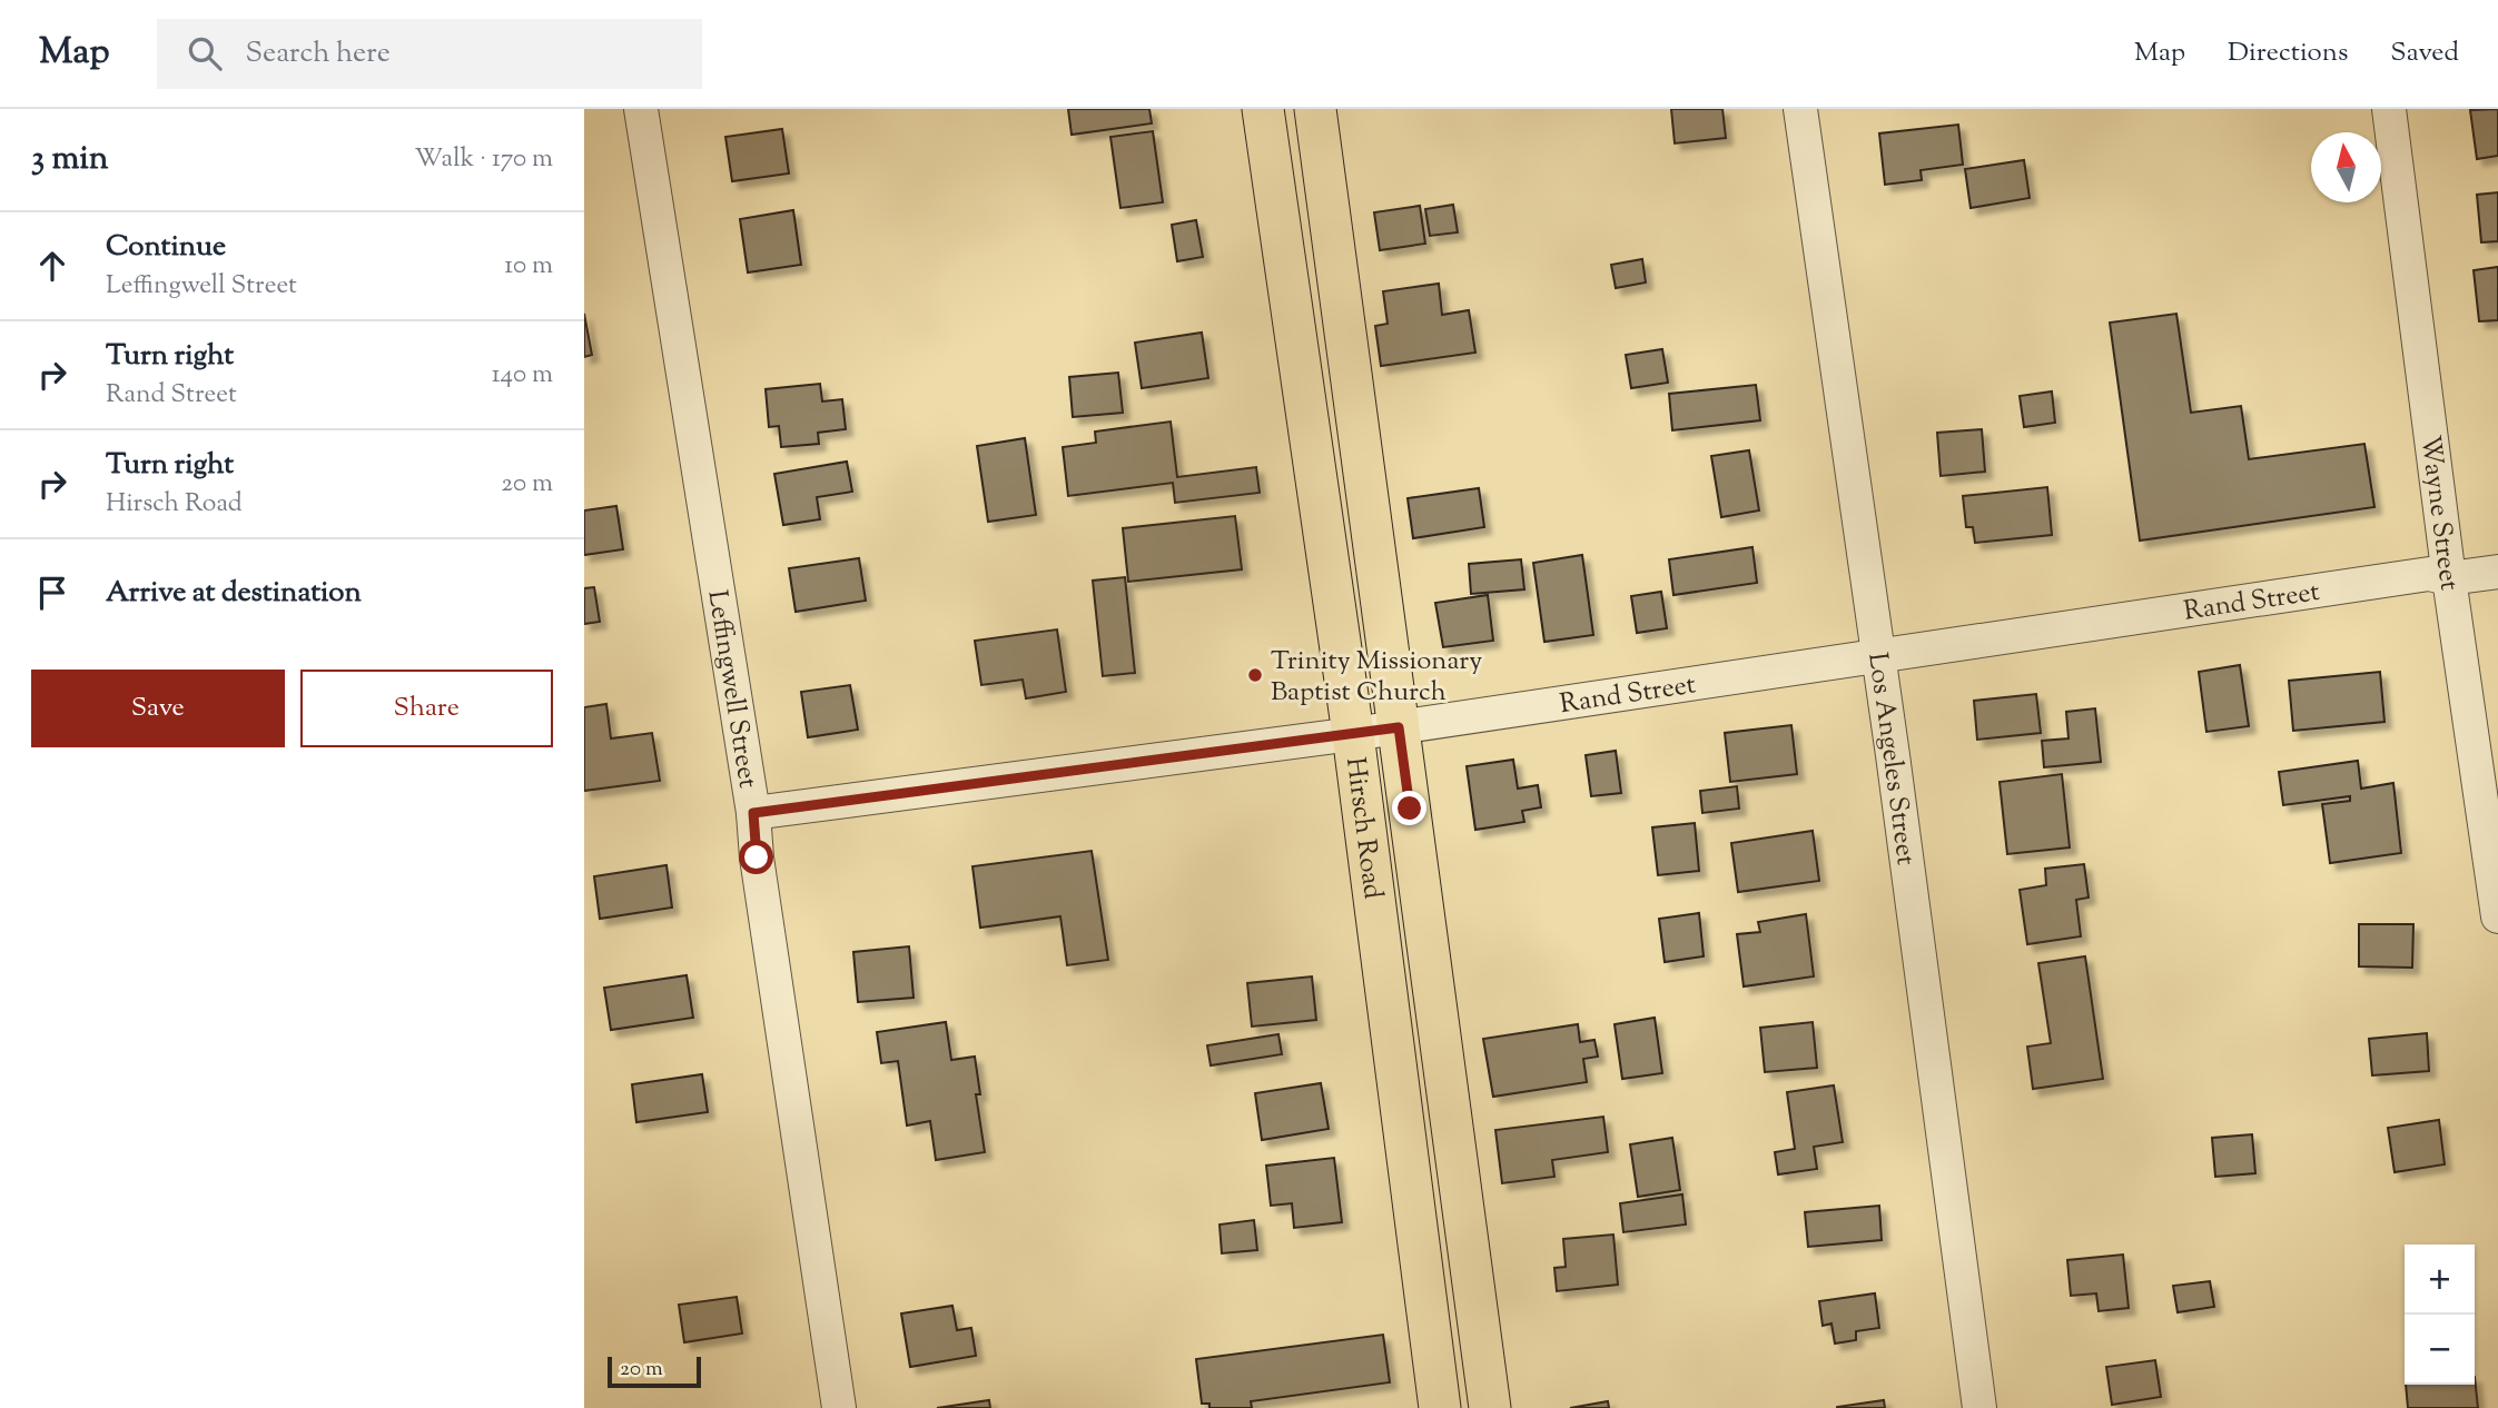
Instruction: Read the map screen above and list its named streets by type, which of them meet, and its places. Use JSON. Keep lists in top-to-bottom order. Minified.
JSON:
{"streets":{"main road":["Hirsch Road"],"street":["Wayne Street","Rand Street","Leffingwell Street","Los Angeles Street"]},"crossings":[["Wayne Street","Rand Street"],["Rand Street","Leffingwell Street"],["Rand Street","Los Angeles Street"],["Rand Street","Hirsch Road"]],"places":["Trinity Missionary Baptist Church"],"scale_bar":"20 m","north":"top","page":{"header":"Map","search":"Search here","nav":["Map","Directions","Saved"],"heading":["3 min","Walk · 170 m"],"list":[["Continue","Leffingwell Street","10 m"],["Turn right","Rand Street","140 m"],["Turn right","Hirsch Road","20 m"],"Arrive at destination"],"buttons":["Save","Share"],"map_buttons":["+","−"],"scale":"20 m"}}
